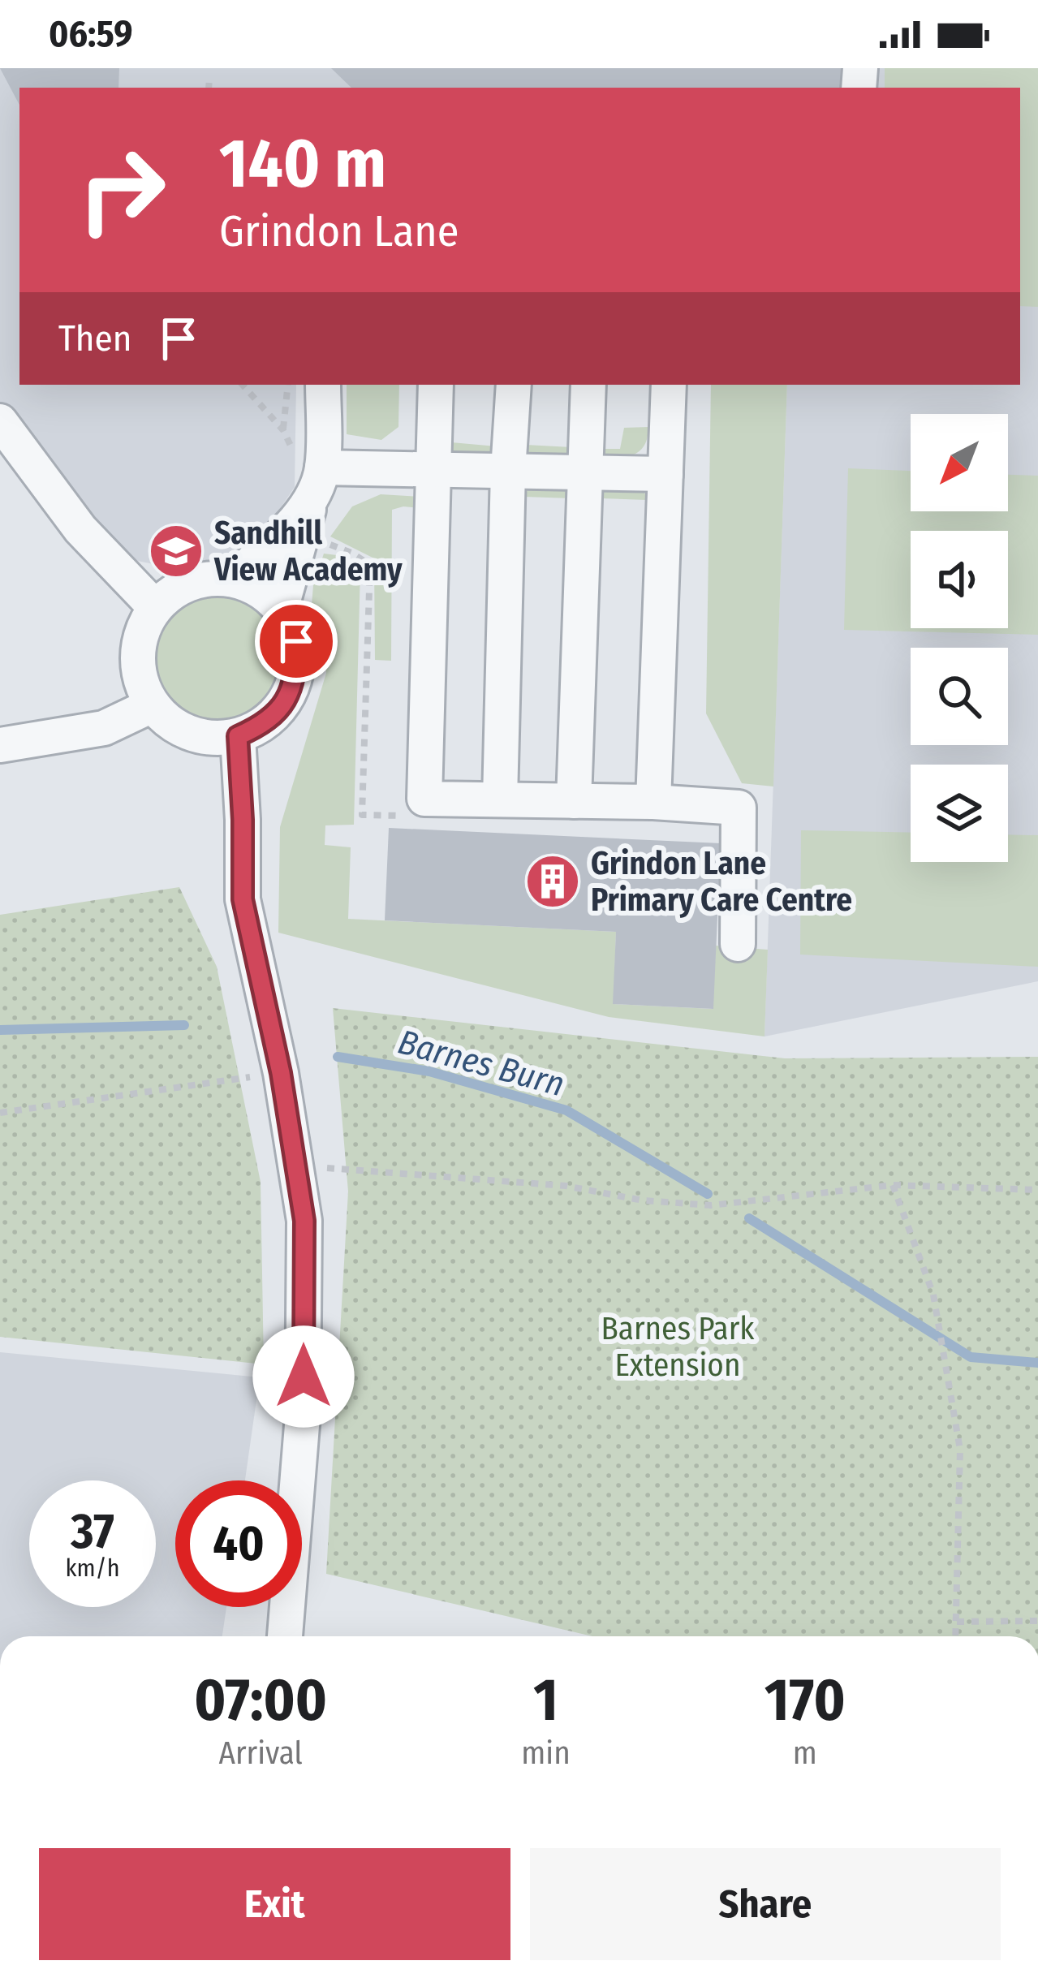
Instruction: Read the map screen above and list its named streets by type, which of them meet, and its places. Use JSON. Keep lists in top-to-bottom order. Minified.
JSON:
{"water":["Barnes Burn"],"parks":["Barnes Park Extension"],"places":{"school or university":["Sandhill View Academy"],"building":["Grindon Lane Primary Care Centre"]},"north":"bottom left","page":{"status":"06:59","turn":["140 m","Grindon Lane"],"then":"Then","speed":"37 km/h","limit":"40","eta":["07:00","Arrival","1","min","170","m"],"buttons":["Exit","Share"]}}
